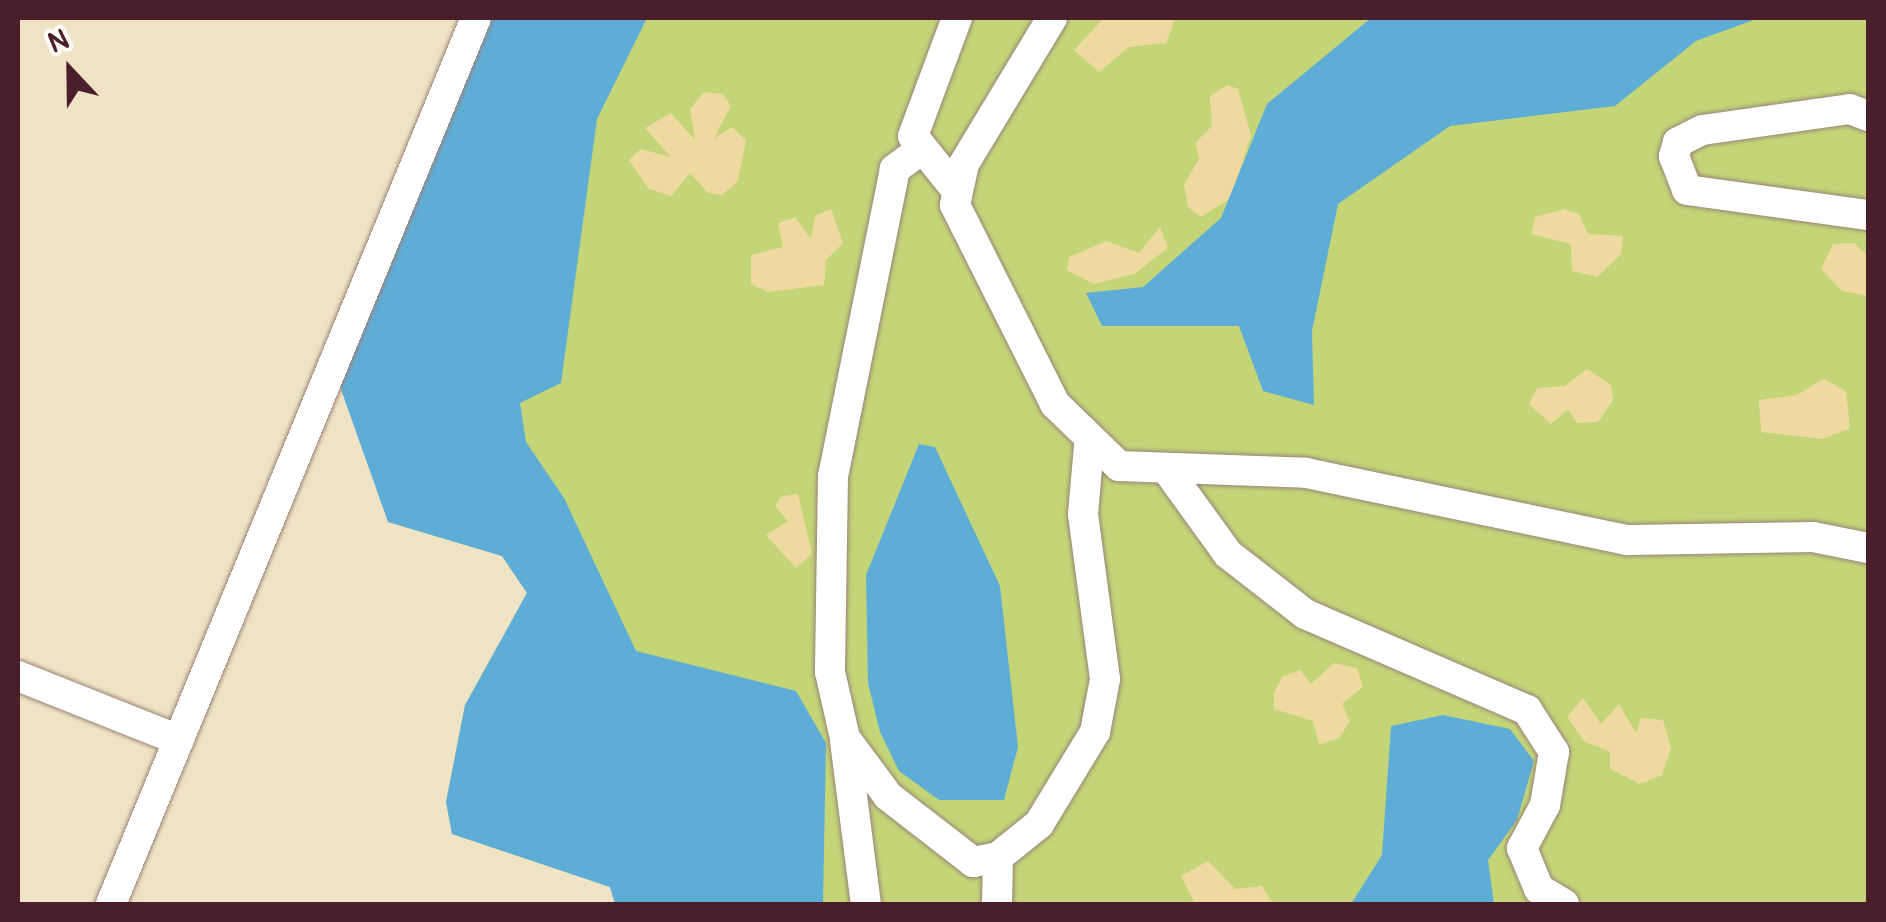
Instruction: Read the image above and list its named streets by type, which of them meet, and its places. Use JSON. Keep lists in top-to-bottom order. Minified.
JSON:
{"north":"top"}
